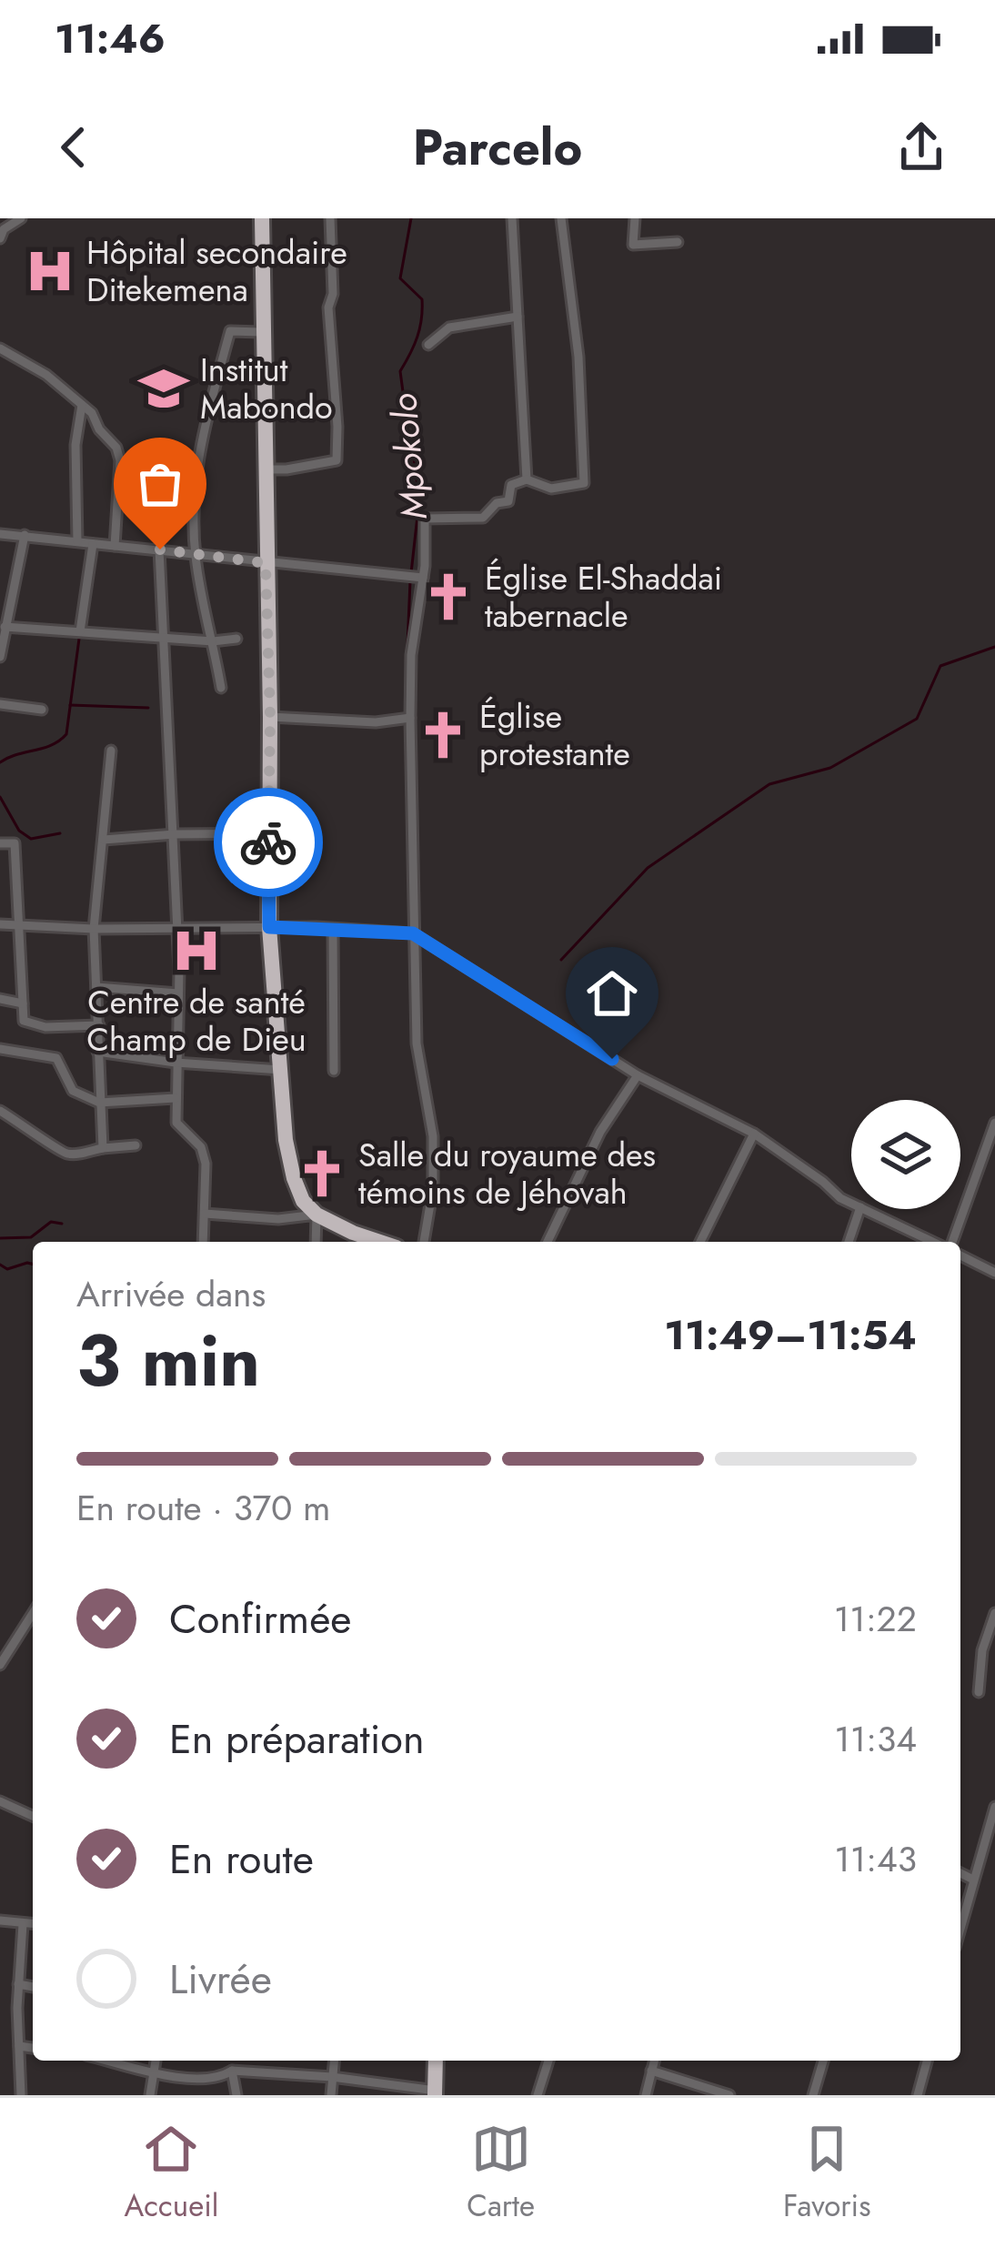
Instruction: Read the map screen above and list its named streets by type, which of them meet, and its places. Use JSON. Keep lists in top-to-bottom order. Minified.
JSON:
{"water":["Mpokolo"],"places":{"hospital":["Hôpital secondaire Ditekemena","Centre de santé Champ de Dieu"],"school or university":["Institut Mabondo"],"church":["Église El-Shaddai tabernacle","Église protestante","Salle du royaume des témoins de Jéhovah"]},"page":{"status":"11:46","header":"Parcelo","heading":["3 min","Arrivée dans","11:49–11:54"],"bar":"En route · 370 m","list":[["Confirmée","11:22"],["En préparation","11:34"],["En route","11:43"],"Livrée"],"tabs":["Accueil","Carte","Favoris"]}}
